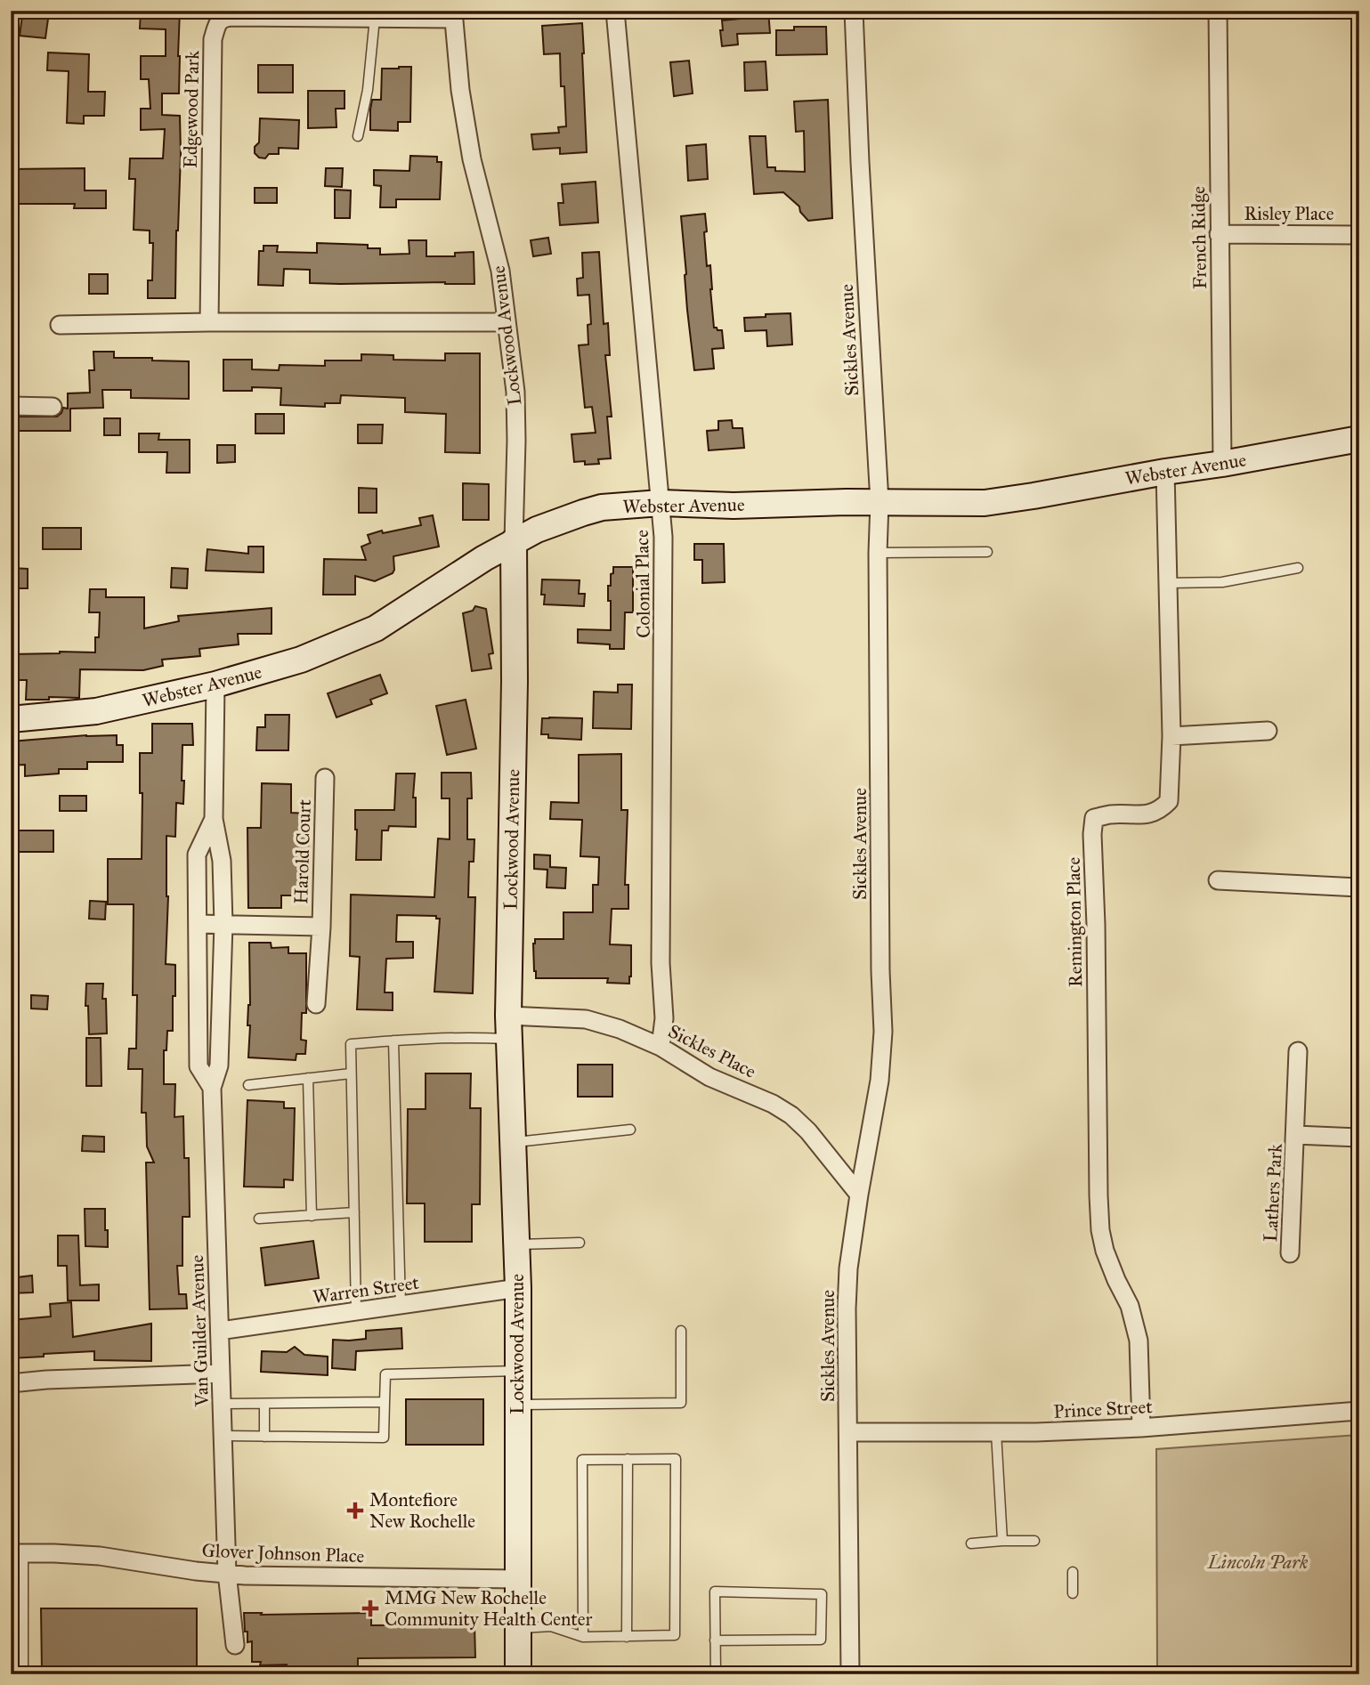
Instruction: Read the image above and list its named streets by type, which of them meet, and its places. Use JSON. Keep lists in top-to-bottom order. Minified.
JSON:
{"streets":{"street":["Edgewood Park","Risley Place","French Ridge","Lockwood Avenue","Sickles Avenue","Webster Avenue","Colonial Place","Harold Court","Remington Place","Sickles Place","Lathers Park","Warren Street","Van Guilder Avenue","Prince Street","Glover Johnson Place"]},"crossings":[["Edgewood Park","Lockwood Avenue"],["Risley Place","French Ridge"],["French Ridge","Webster Avenue"],["Lockwood Avenue","Webster Avenue"],["Lockwood Avenue","Sickles Place"],["Lockwood Avenue","Warren Street"],["Lockwood Avenue","Glover Johnson Place"],["Sickles Avenue","Webster Avenue"],["Sickles Avenue","Sickles Place"],["Sickles Avenue","Prince Street"],["Webster Avenue","Colonial Place"],["Webster Avenue","Remington Place"],["Webster Avenue","Van Guilder Avenue"],["Colonial Place","Sickles Place"],["Harold Court","Van Guilder Avenue"],["Remington Place","Prince Street"],["Warren Street","Van Guilder Avenue"],["Van Guilder Avenue","Glover Johnson Place"]],"parks":["Lincoln Park"],"places":{"health":["Montefiore New Rochelle","MMG New Rochelle Community Health Center"]}}
